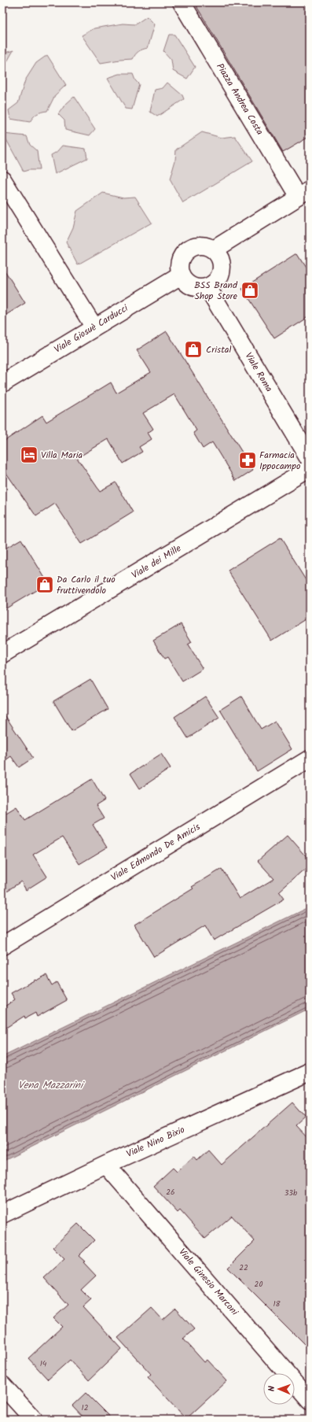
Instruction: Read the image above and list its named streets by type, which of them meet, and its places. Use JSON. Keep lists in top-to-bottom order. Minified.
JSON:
{"streets":{"street":["Piazza Andrea Costa","Viale Giosuè Carducci","Viale Roma","Viale dei Mille","Viale Edmondo De Amicis","Viale Nino Bixio","Viale Ginesio Marconi"]},"crossings":[["Viale Giosuè Carducci","Viale Roma"],["Viale Nino Bixio","Viale Ginesio Marconi"]],"water":["Vena Mazzarini"],"places":{"shop":["BSS Brand Shop Store","Cristal","Da Carlo il tuo fruttivendolo"],"hotel":["Villa Maria"],"pharmacy":["Farmacia Ippocampo"]},"house_numbers":["26","33b","22","20","18","14","12"],"north":"left"}
